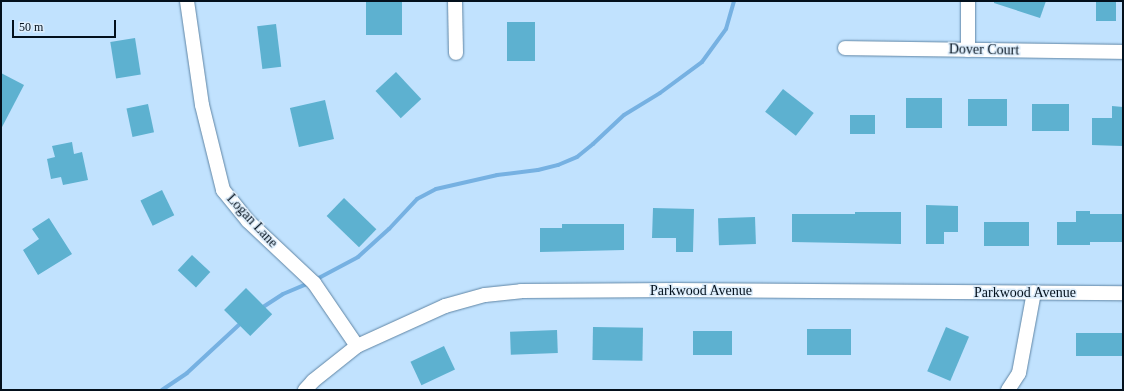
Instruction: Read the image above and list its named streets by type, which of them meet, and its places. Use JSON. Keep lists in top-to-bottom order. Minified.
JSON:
{"streets":{"street":["Dover Court","Logan Lane","Parkwood Avenue"]},"crossings":[["Logan Lane","Parkwood Avenue"]],"scale_bar":"50 m"}
